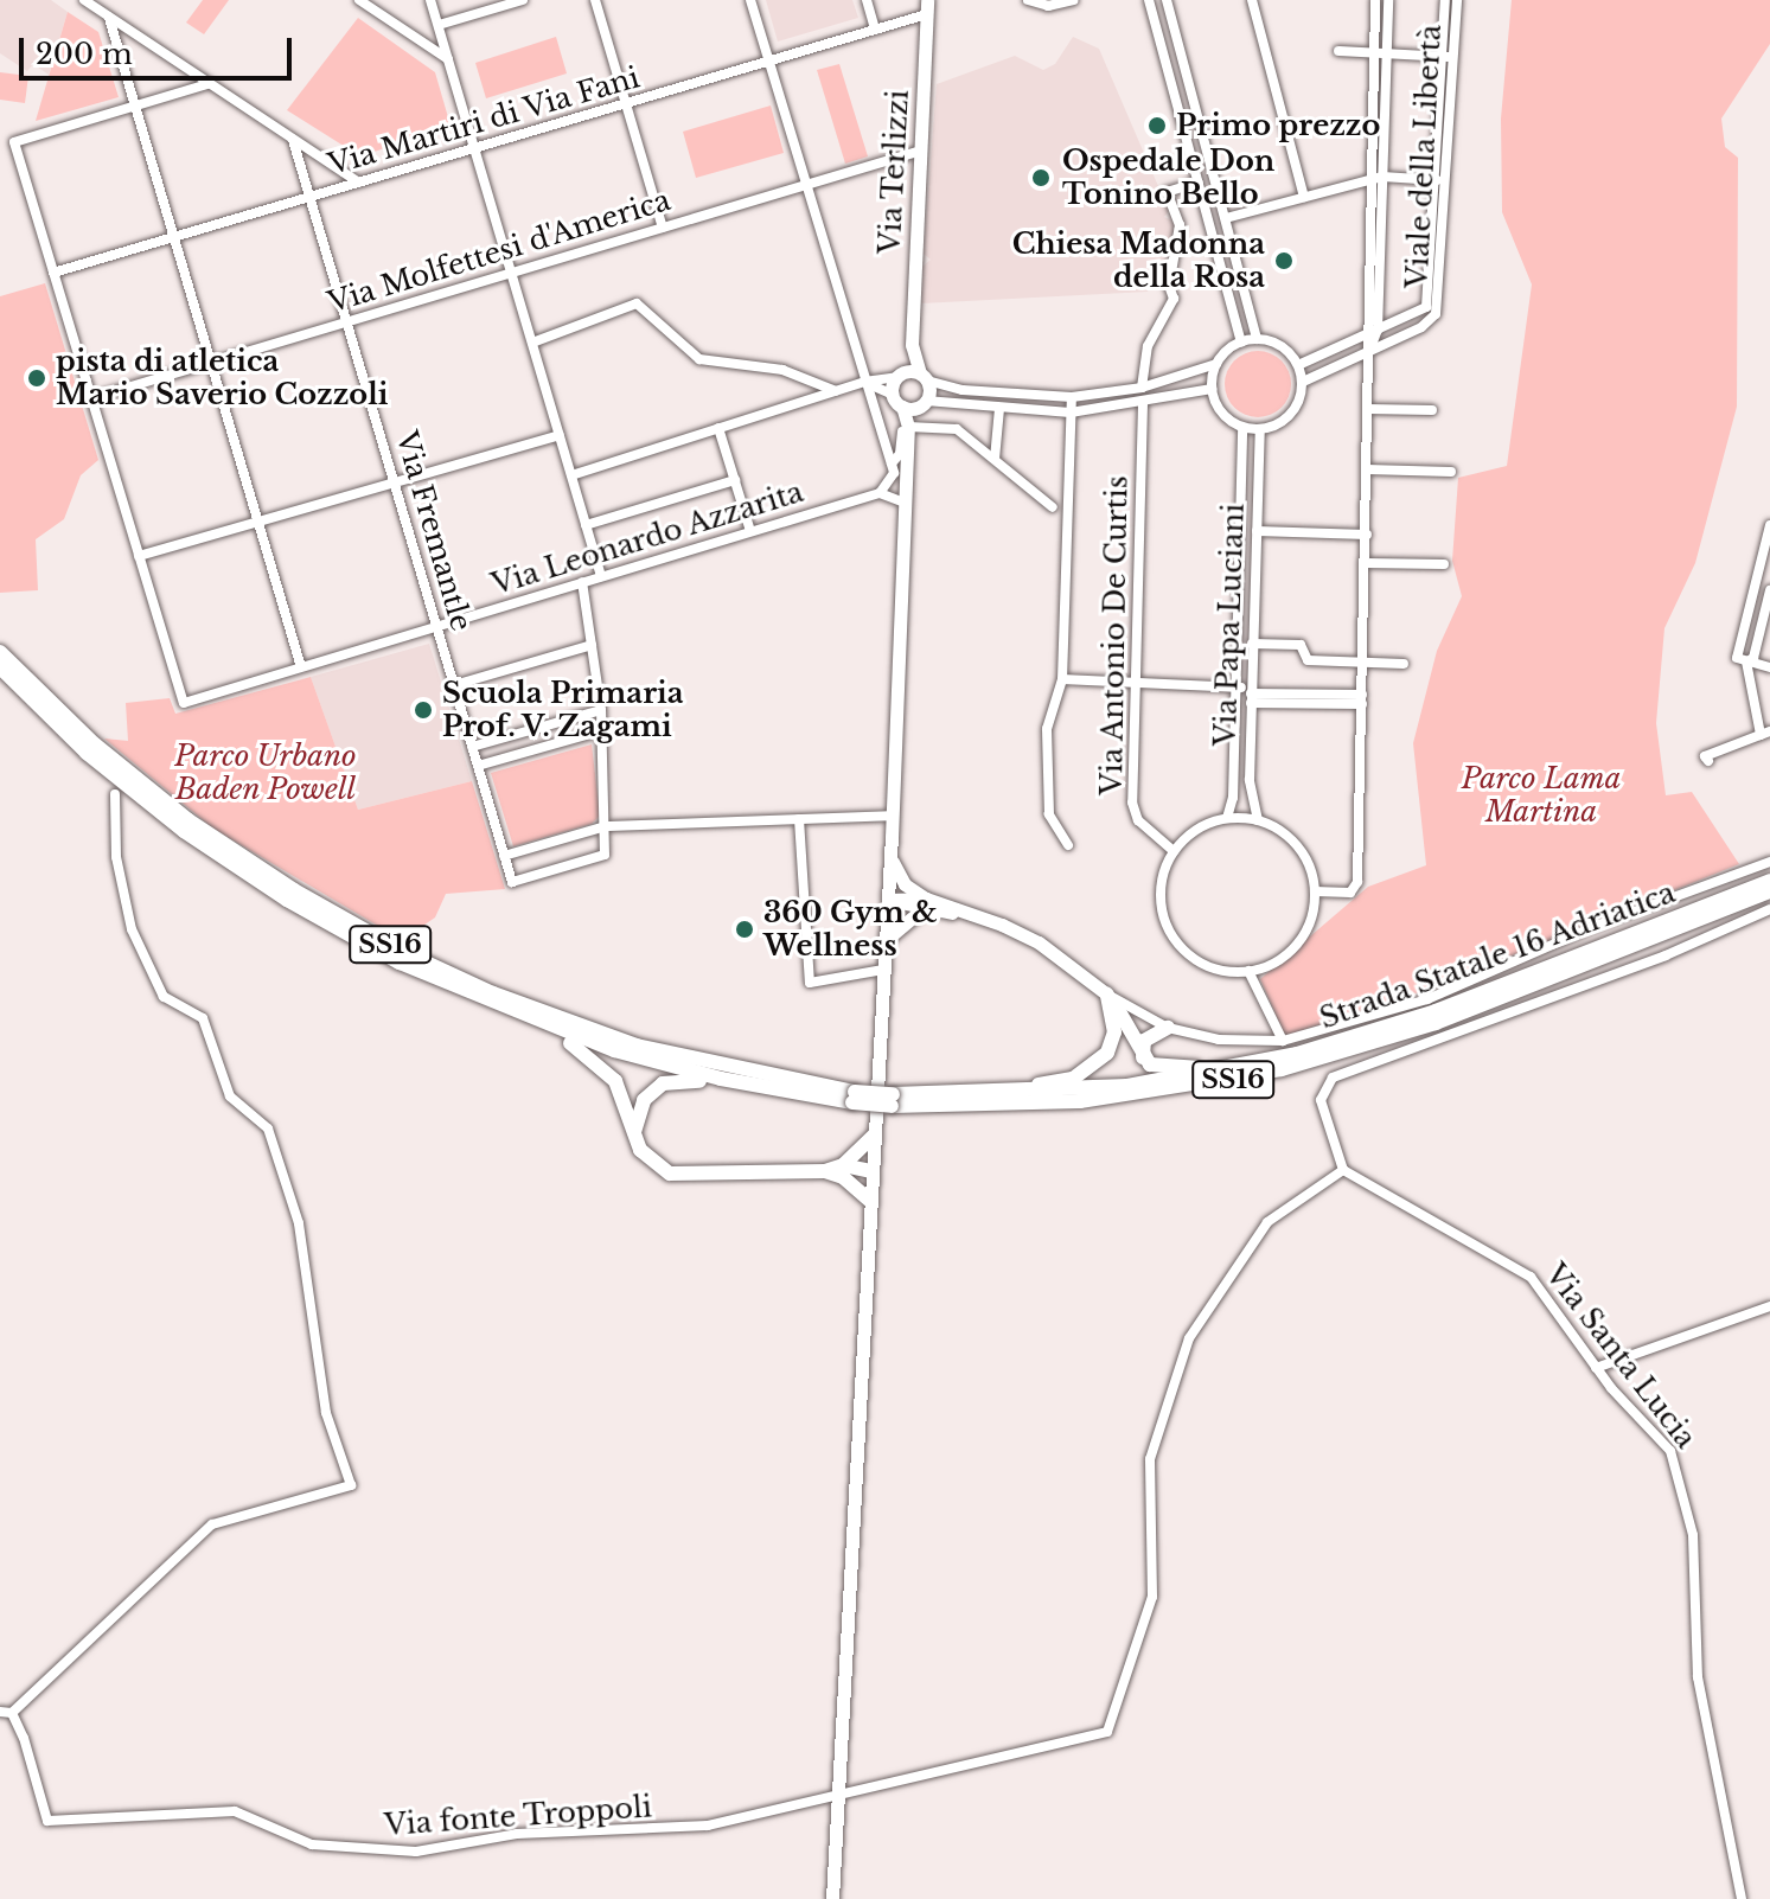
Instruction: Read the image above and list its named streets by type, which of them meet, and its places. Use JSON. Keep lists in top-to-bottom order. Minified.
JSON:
{"streets":{"highway":["SS16","Strada Statale 16 Adriatica"],"main road":["Via Terlizzi"],"street":["Via Martiri di Via Fani","Viale della Libertà","Via Molfettesi d'America","Via Fremantle","Via Leonardo Azzarita","Via Papa Luciani","Via Antonio De Curtis","Via Santa Lucia","Via fonte Troppoli"]},"crossings":[["Via Martiri di Via Fani","Via Terlizzi"],["Via Martiri di Via Fani","Via Fremantle"],["Via Terlizzi","Via Molfettesi d'America"],["Via Molfettesi d'America","Via Fremantle"],["Via Fremantle","Via Leonardo Azzarita"],["Via Papa Luciani","Via Antonio De Curtis"]],"parks":["Parco Urbano Baden Powell","Parco Lama Martina"],"places":["Primo prezzo","Ospedale Don Tonino Bello","Chiesa Madonna della Rosa","pista di atletica Mario Saverio Cozzoli","Scuola Primaria Prof. V. Zagami","360 Gym & Wellness"],"scale_bar":"200 m"}
